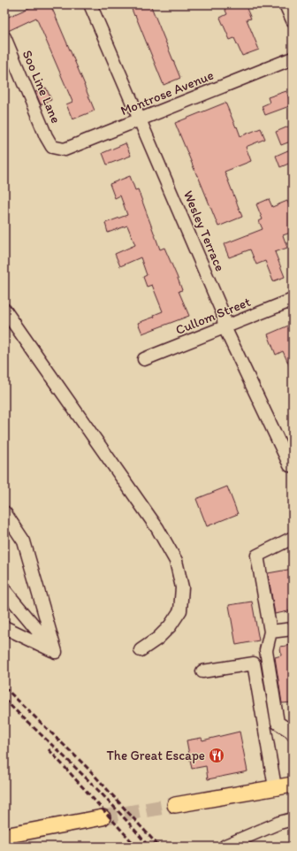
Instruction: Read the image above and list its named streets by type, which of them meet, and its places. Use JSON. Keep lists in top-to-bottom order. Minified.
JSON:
{"streets":{"street":["Soo Line Lane","Montrose Avenue","Wesley Terrace","Cullom Street"]},"crossings":[["Soo Line Lane","Montrose Avenue"],["Montrose Avenue","Wesley Terrace"],["Wesley Terrace","Cullom Street"]],"places":{"restaurant":["The Great Escape"]}}
